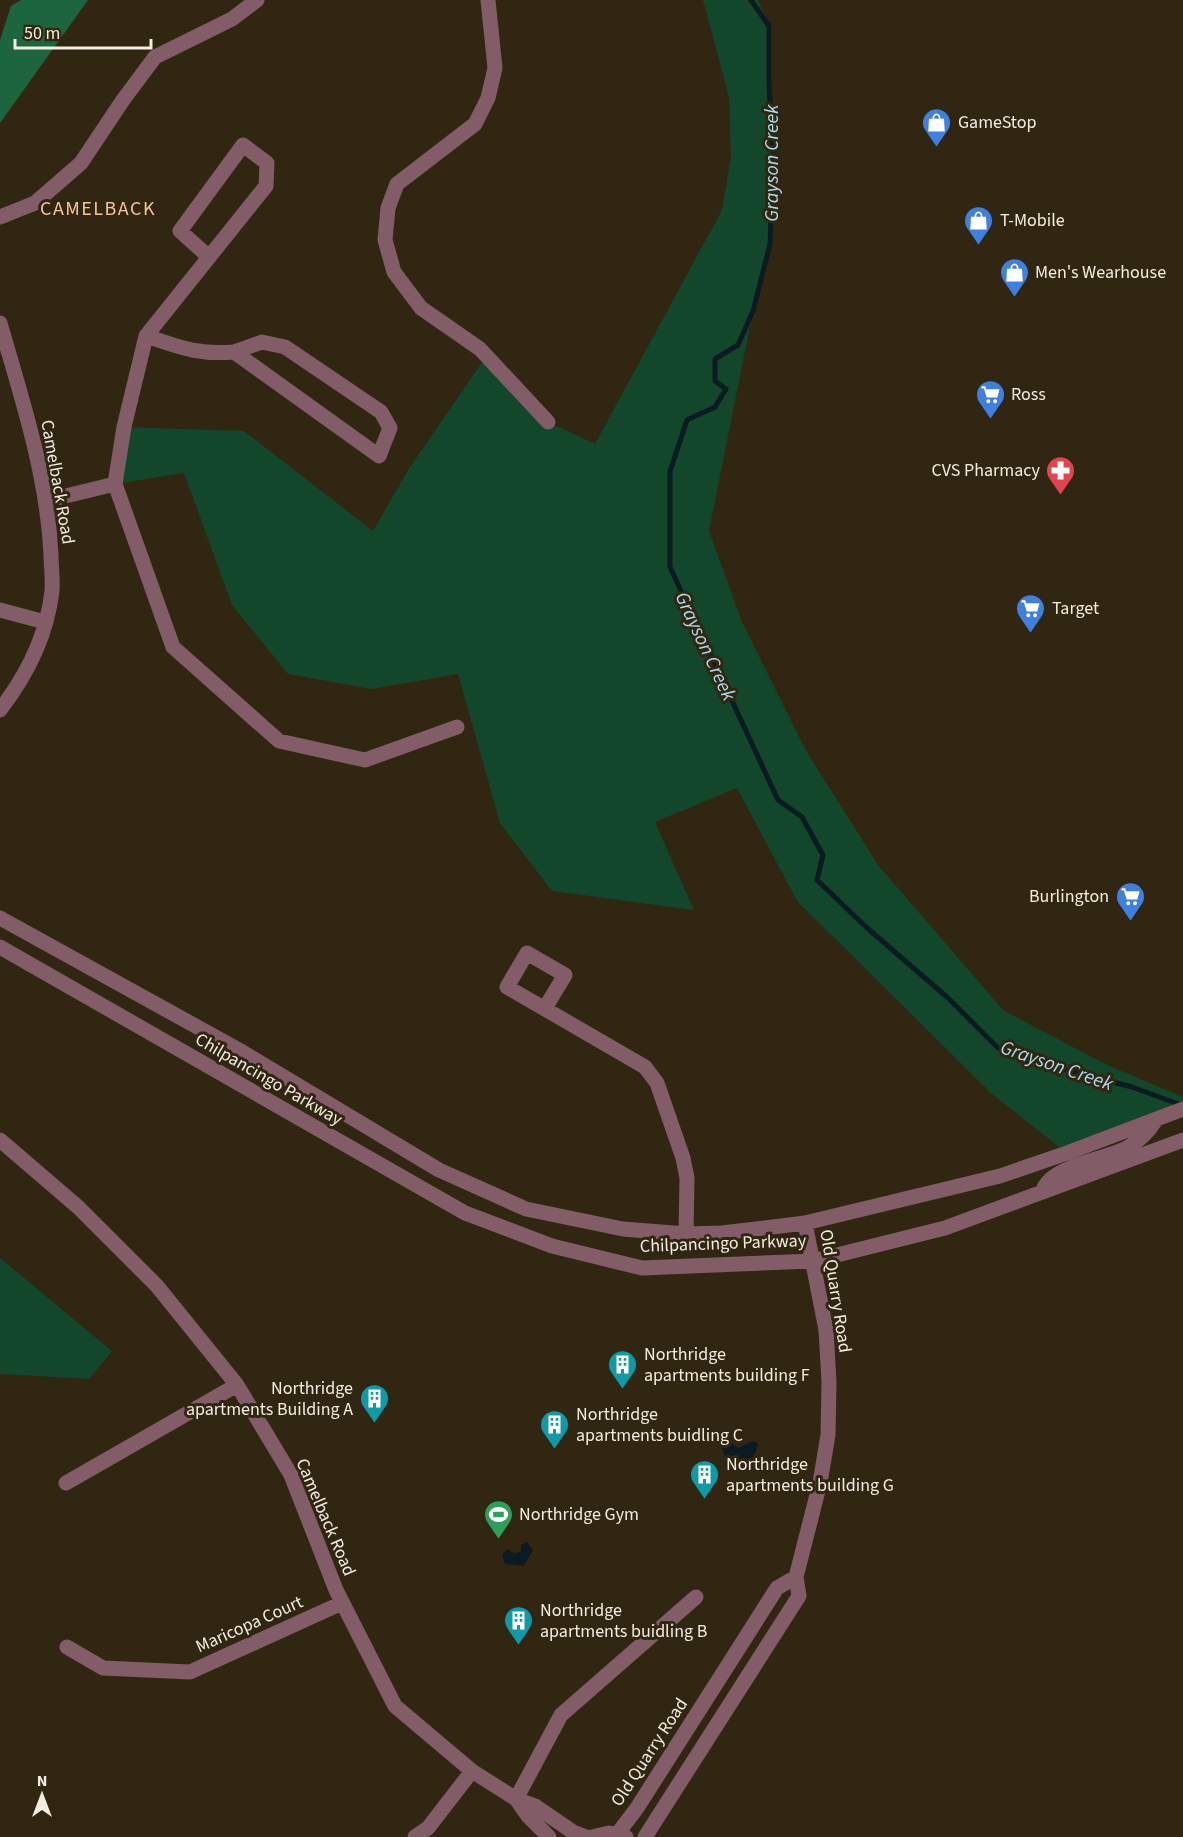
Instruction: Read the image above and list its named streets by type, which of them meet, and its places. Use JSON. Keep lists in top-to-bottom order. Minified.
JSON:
{"streets":{"street":["Camelback Road","Chilpancingo Parkway","Old Quarry Road","Maricopa Court"]},"crossings":[["Camelback Road","Maricopa Court"],["Chilpancingo Parkway","Old Quarry Road"]],"districts":["CAMELBACK"],"water":["Grayson Creek"],"places":{"shop":["GameStop","T-Mobile","Men's Wearhouse"],"supermarket":["Ross","Target","Burlington"],"pharmacy":["CVS Pharmacy"],"building":["Northridge apartments building F","Northridge apartments Building A","Northridge apartments buidling C","Northridge apartments building G","Northridge apartments buidling B"],"sports":["Northridge Gym"]},"scale_bar":"50 m","north":"top"}
